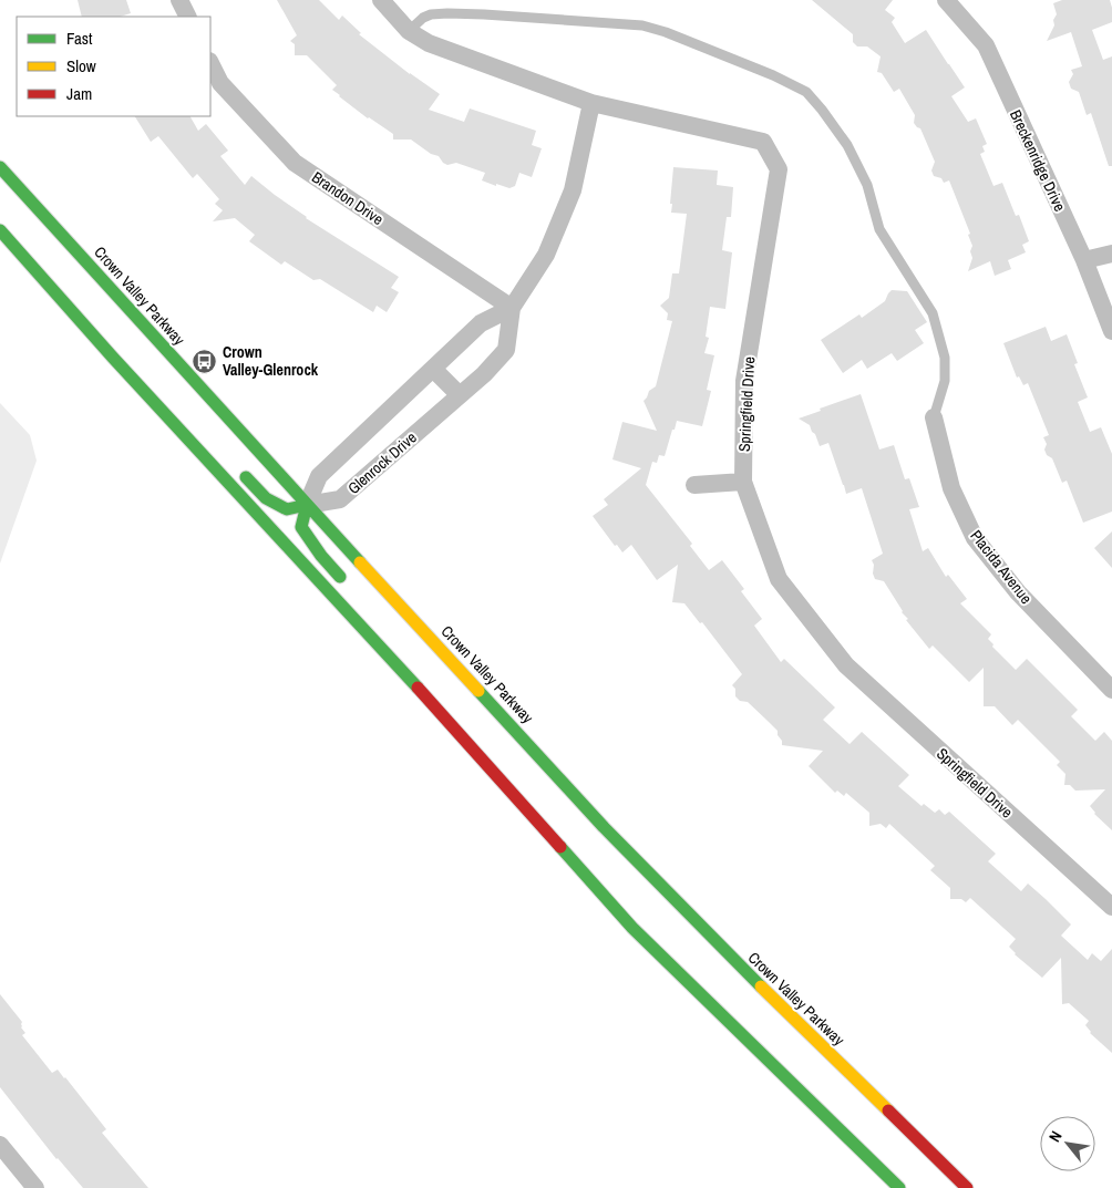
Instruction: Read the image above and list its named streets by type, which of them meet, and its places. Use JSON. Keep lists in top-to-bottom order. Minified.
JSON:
{"streets":{"main road":["Crown Valley Parkway"],"street":["Breckenridge Drive","Brandon Drive","Springfield Drive","Glenrock Drive","Placida Avenue"]},"crossings":[["Brandon Drive","Glenrock Drive"],["Crown Valley Parkway","Glenrock Drive"],["Springfield Drive","Glenrock Drive"]],"places":{"bus stop":["Crown Valley-Glenrock"]},"legend":["Fast","Slow","Jam"],"north":"top left"}
